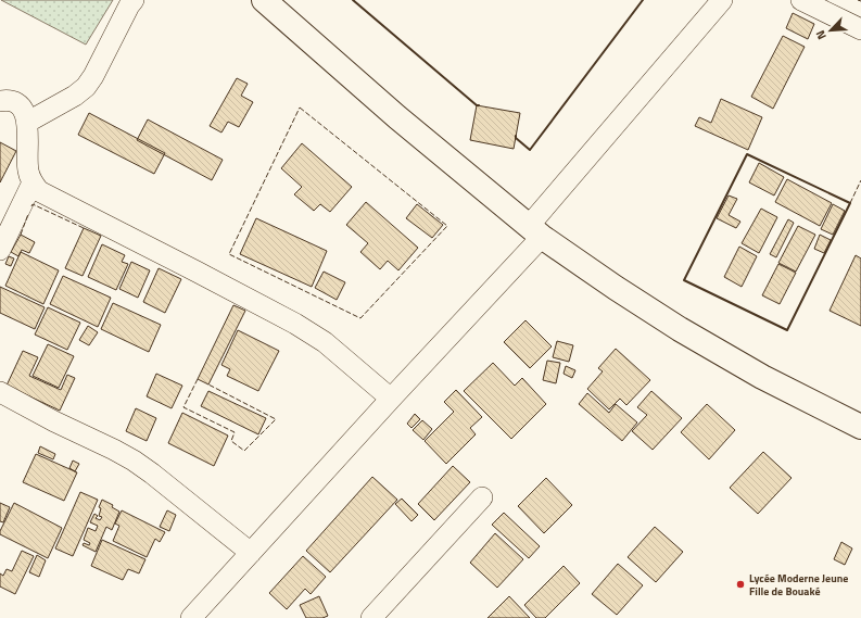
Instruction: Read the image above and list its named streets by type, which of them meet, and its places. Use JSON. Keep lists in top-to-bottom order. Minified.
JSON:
{"places":["Lycée Moderne Jeune Fille de Bouaké"],"north":"bottom left"}
